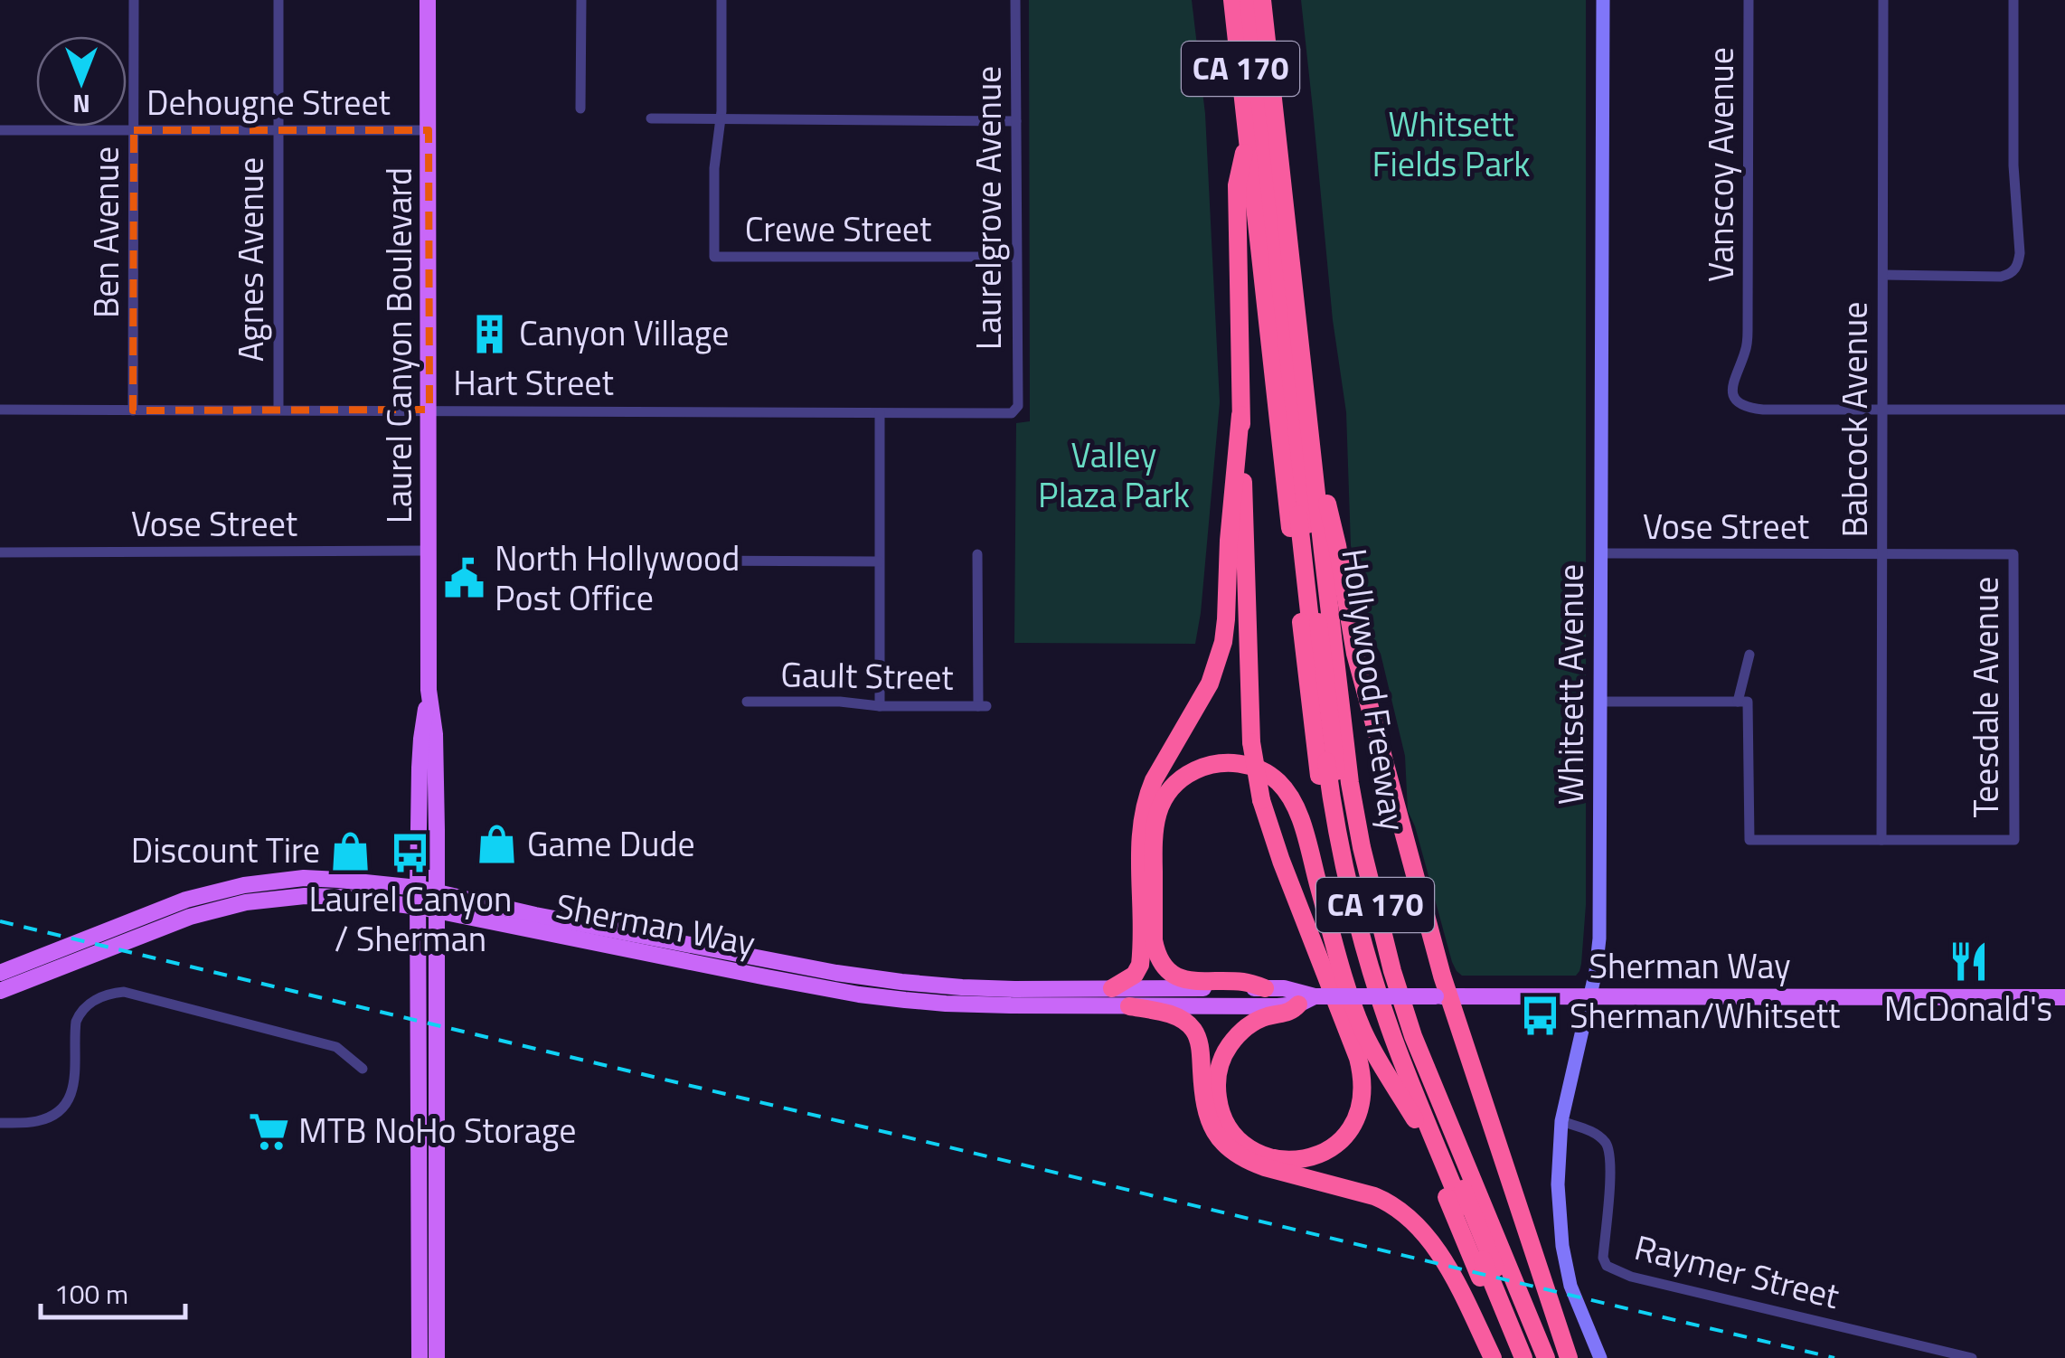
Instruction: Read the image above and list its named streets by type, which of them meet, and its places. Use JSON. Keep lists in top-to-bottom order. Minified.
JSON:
{"streets":{"highway":["CA 170","Hollywood Freeway"],"main road":["Laurel Canyon Boulevard","Whitsett Avenue","Sherman Way"],"street":["Dehougne Street","Vanscoy Avenue","Laurelgrove Avenue","Crewe Street","Ben Avenue","Agnes Avenue","Hart Street","Babcock Avenue","Vose Street","Gault Street","Teesdale Avenue","Raymer Street"]},"crossings":[["Dehougne Street","Ben Avenue"],["Dehougne Street","Agnes Avenue"],["Dehougne Street","Laurel Canyon Boulevard"],["Vanscoy Avenue","Babcock Avenue"],["Laurelgrove Avenue","Crewe Street"],["Laurelgrove Avenue","Hart Street"],["Ben Avenue","Hart Street"],["Agnes Avenue","Hart Street"],["Laurel Canyon Boulevard","Hart Street"],["Laurel Canyon Boulevard","Vose Street"],["Laurel Canyon Boulevard","Sherman Way"],["Babcock Avenue","Vose Street"],["Babcock Avenue","Teesdale Avenue"],["Vose Street","Whitsett Avenue"],["Vose Street","Teesdale Avenue"],["Whitsett Avenue","Sherman Way"],["Whitsett Avenue","Raymer Street"]],"parks":["Whitsett Fields Park","Valley Plaza Park"],"places":{"building":["Canyon Village"],"public building":["North Hollywood Post Office"],"shop":["Game Dude","Discount Tire"],"bus stop":["Laurel Canyon / Sherman","Sherman/Whitsett"],"restaurant":["McDonald's"],"supermarket":["MTB NoHo Storage"]},"scale_bar":"100 m","north":"bottom"}
